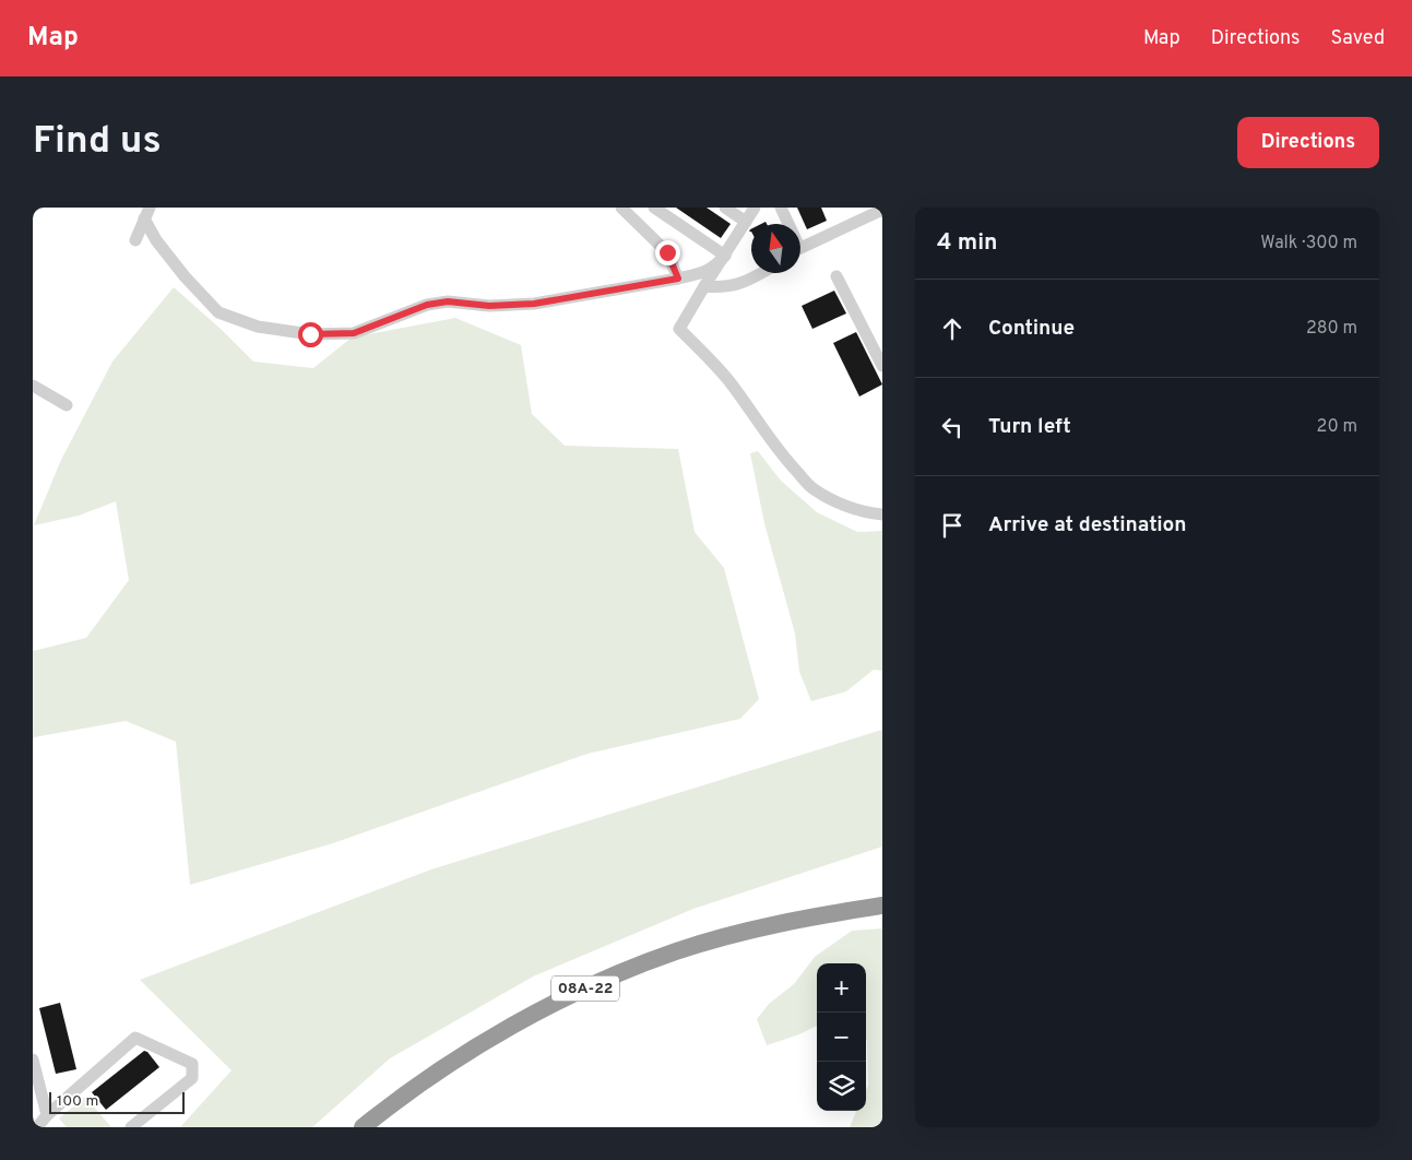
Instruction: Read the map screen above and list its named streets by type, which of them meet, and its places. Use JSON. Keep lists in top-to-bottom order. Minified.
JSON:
{"streets":{"highway":["08А-22"]},"scale_bar":"100 m","north":"top","page":{"header":"Map","nav":["Map","Directions","Saved"],"buttons":"Directions","title":"Find us","heading":["4 min","Walk · 300 m"],"list":[["Continue","280 m"],["Turn left","20 m"],"Arrive at destination"],"map_buttons":["+","−"],"scale":"100 m"}}
